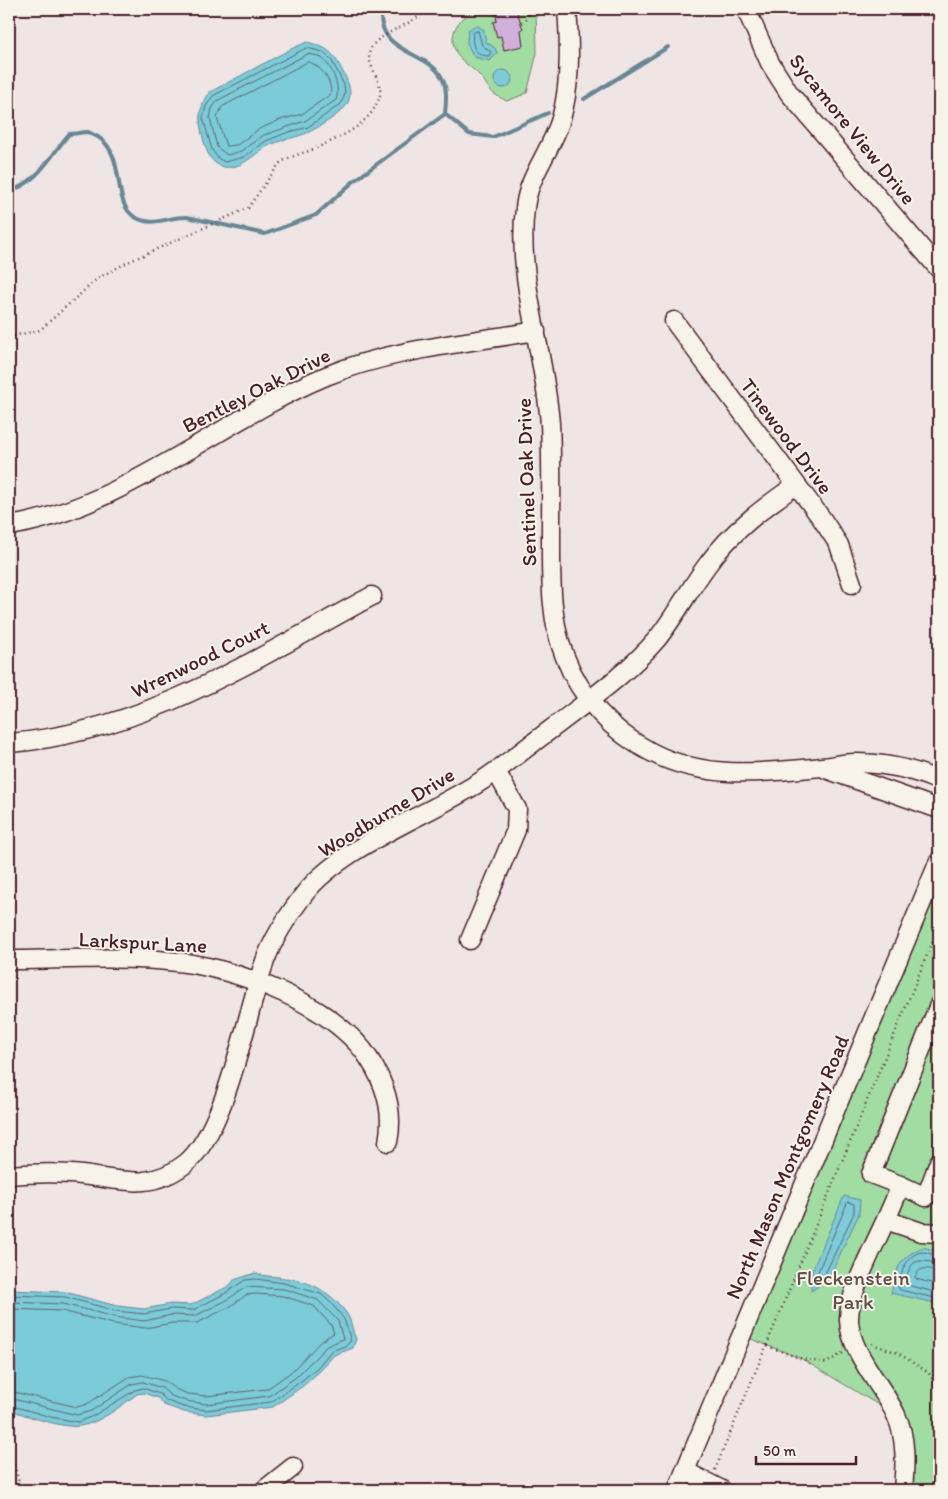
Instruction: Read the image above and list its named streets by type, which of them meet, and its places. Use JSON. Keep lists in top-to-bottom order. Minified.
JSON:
{"streets":{"street":["Sycamore View Drive","Bentley Oak Drive","Tinewood Drive","Sentinel Oak Drive","Wrenwood Court","Woodburne Drive","Larkspur Lane","North Mason Montgomery Road"]},"crossings":[["Bentley Oak Drive","Sentinel Oak Drive"],["Tinewood Drive","Woodburne Drive"],["Sentinel Oak Drive","Woodburne Drive"],["Woodburne Drive","Larkspur Lane"]],"parks":["Fleckenstein Park"],"scale_bar":"50 m"}
